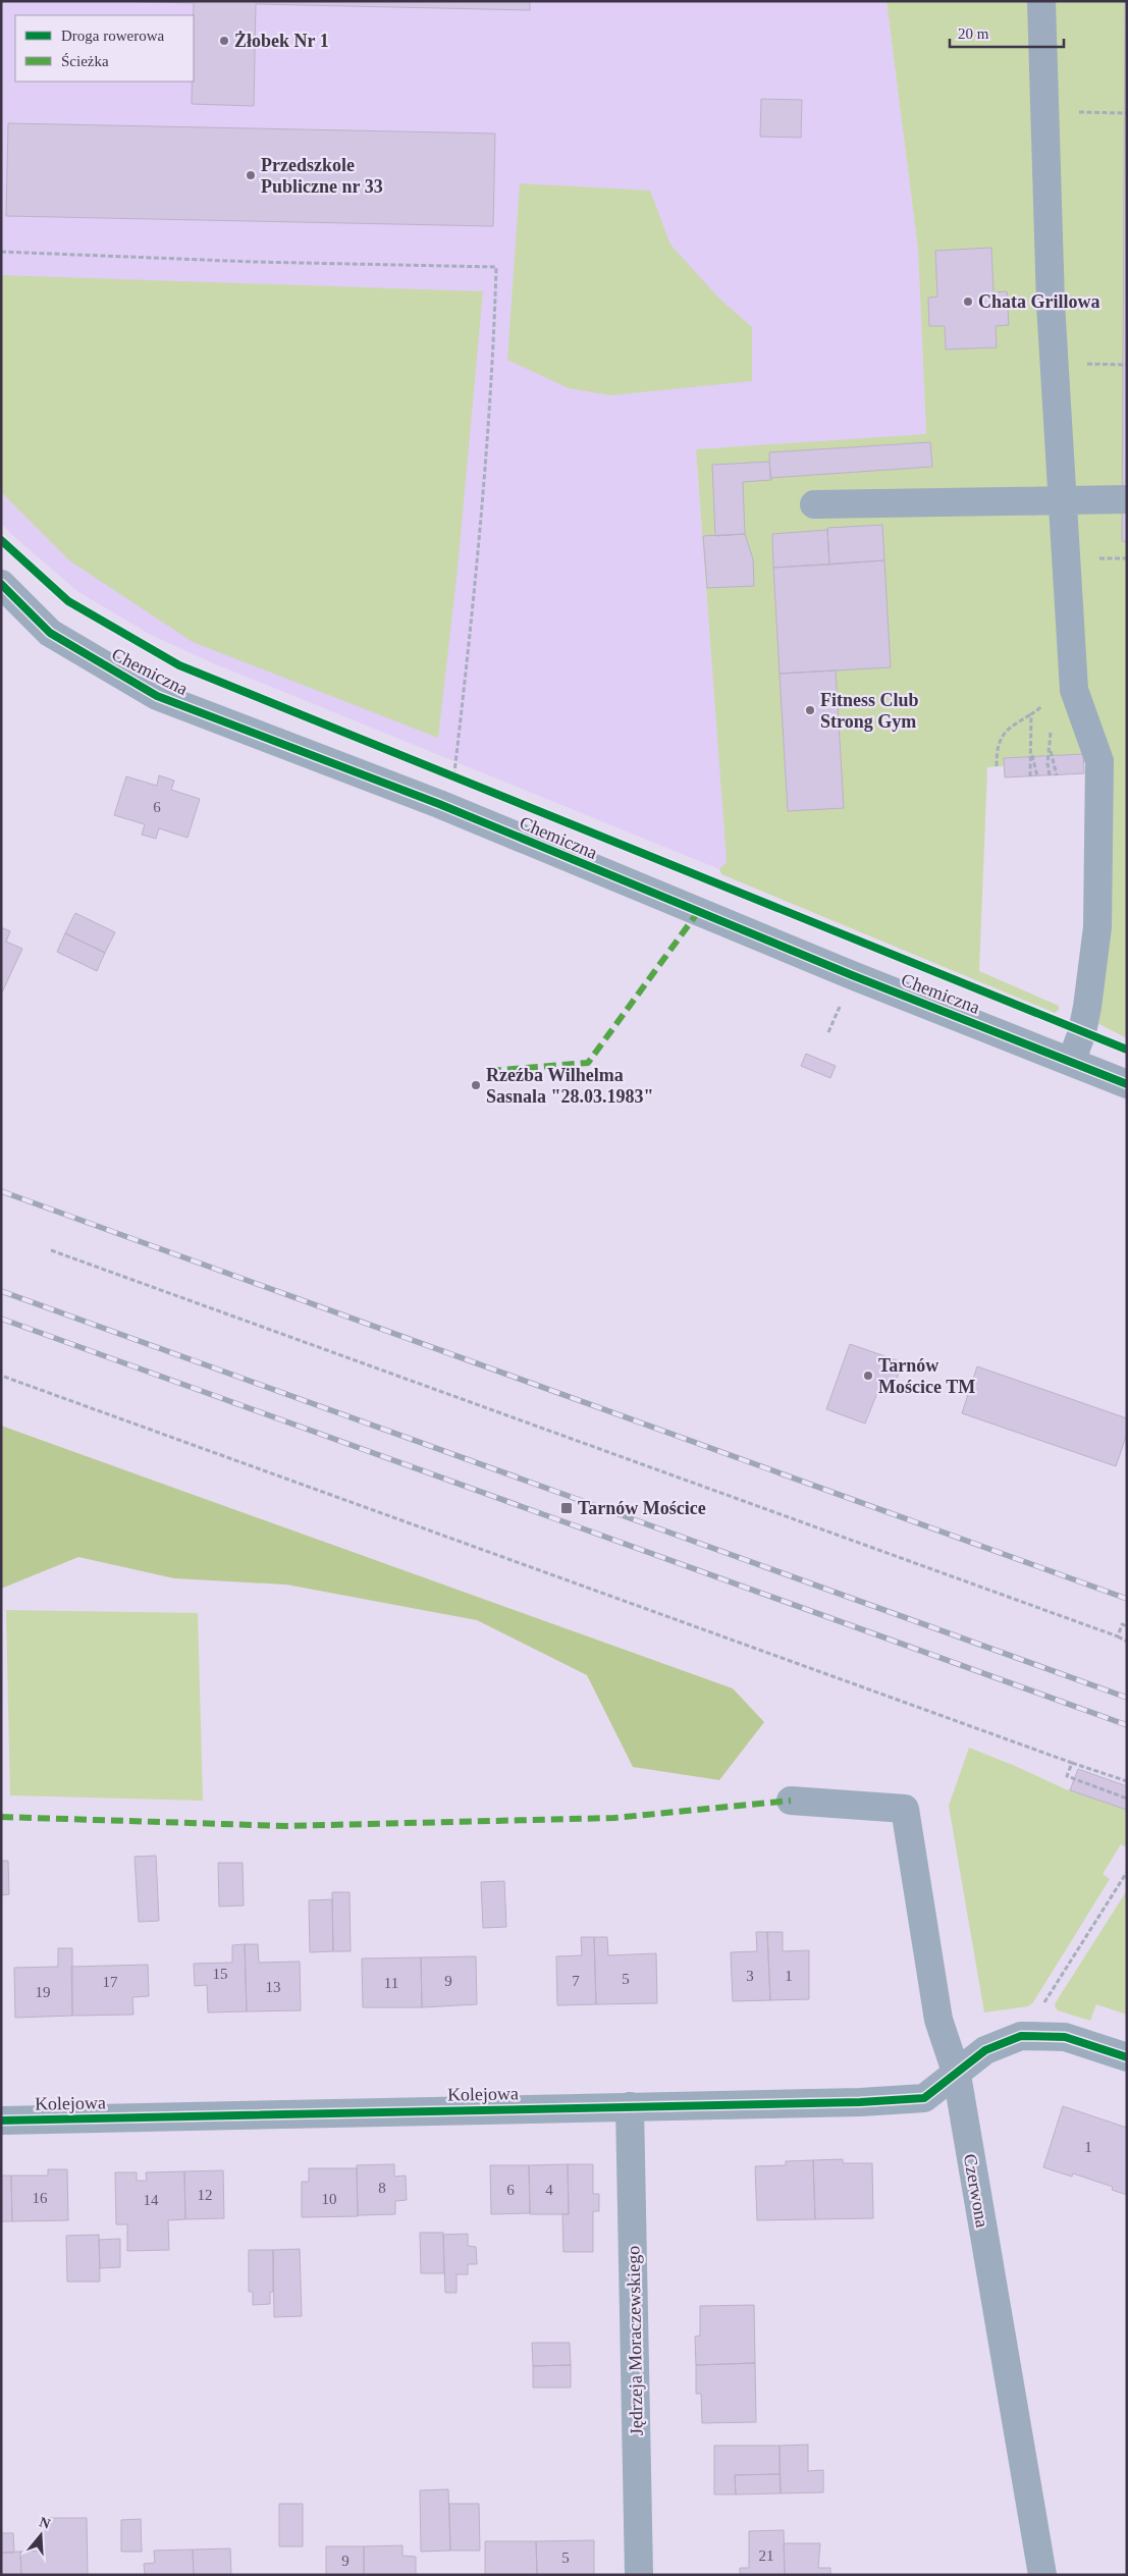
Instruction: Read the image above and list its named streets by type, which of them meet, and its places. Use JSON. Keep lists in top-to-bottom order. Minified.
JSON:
{"streets":{"street":["Chemiczna","Kolejowa","Czerwona","Jędrzeja Moraczewskiego"]},"crossings":[["Kolejowa","Czerwona"],["Kolejowa","Jędrzeja Moraczewskiego"]],"places":{"other":["Żłobek Nr 1","Przedszkole Publiczne nr 33","Chata Grillowa","Fitness Club Strong Gym","Rzeźba Wilhelma Sasnala \"28.03.1983\"","Tarnów Mościce TM"],"transit":["Tarnów Mościce"]},"house_numbers":["6","15","3","1","5","9","7","17","11","13","19","1","8","6","4","12","16","10","14","21","5","9"],"legend":["Droga rowerowa","Ścieżka"],"scale_bar":"20 m","north":"top"}
